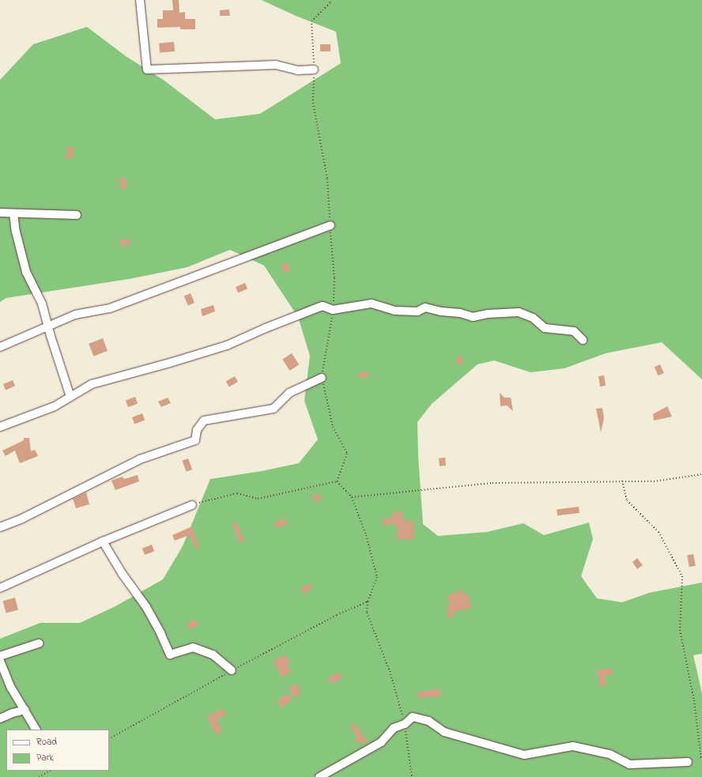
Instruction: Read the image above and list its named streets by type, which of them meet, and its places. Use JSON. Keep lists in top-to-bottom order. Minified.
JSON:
{"legend":["Road","Park"]}
